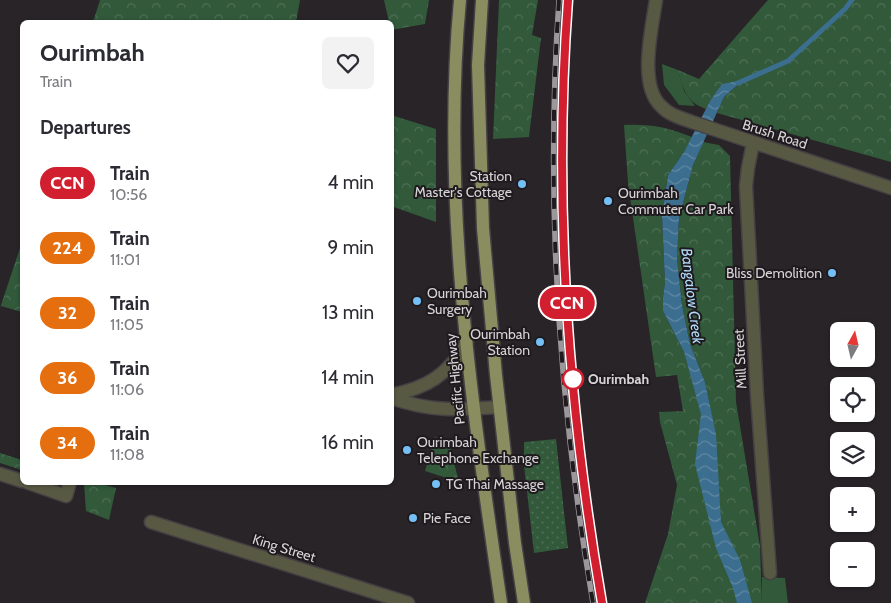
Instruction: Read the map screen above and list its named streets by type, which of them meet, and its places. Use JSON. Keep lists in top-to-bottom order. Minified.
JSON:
{"streets":{"main road":["Pacific Highway"],"street":["Brush Road","Mill Street","King Street"]},"crossings":[["Brush Road","Mill Street"]],"water":["Bangalow Creek"],"places":["Station Master's Cottage","Ourimbah Commuter Car Park","Bliss Demolition","Ourimbah Surgery","Ourimbah Station","Ourimbah","Ourimbah Telephone Exchange","TG Thai Massage","Pie Face"],"north":"top","page":{"on_map":"CCN","heading":[["Ourimbah","Train"],"Departures"],"list":[{"mark":"CCN","name":"Train","note":"10:56","value":"4 min"},{"mark":"224","name":"Train","note":"11:01","value":"9 min"},{"mark":"32","name":"Train","note":"11:05","value":"13 min"},{"mark":"36","name":"Train","note":"11:06","value":"14 min"},{"mark":"34","name":"Train","note":"11:08","value":"16 min"}],"map_buttons":["+","−"]}}
